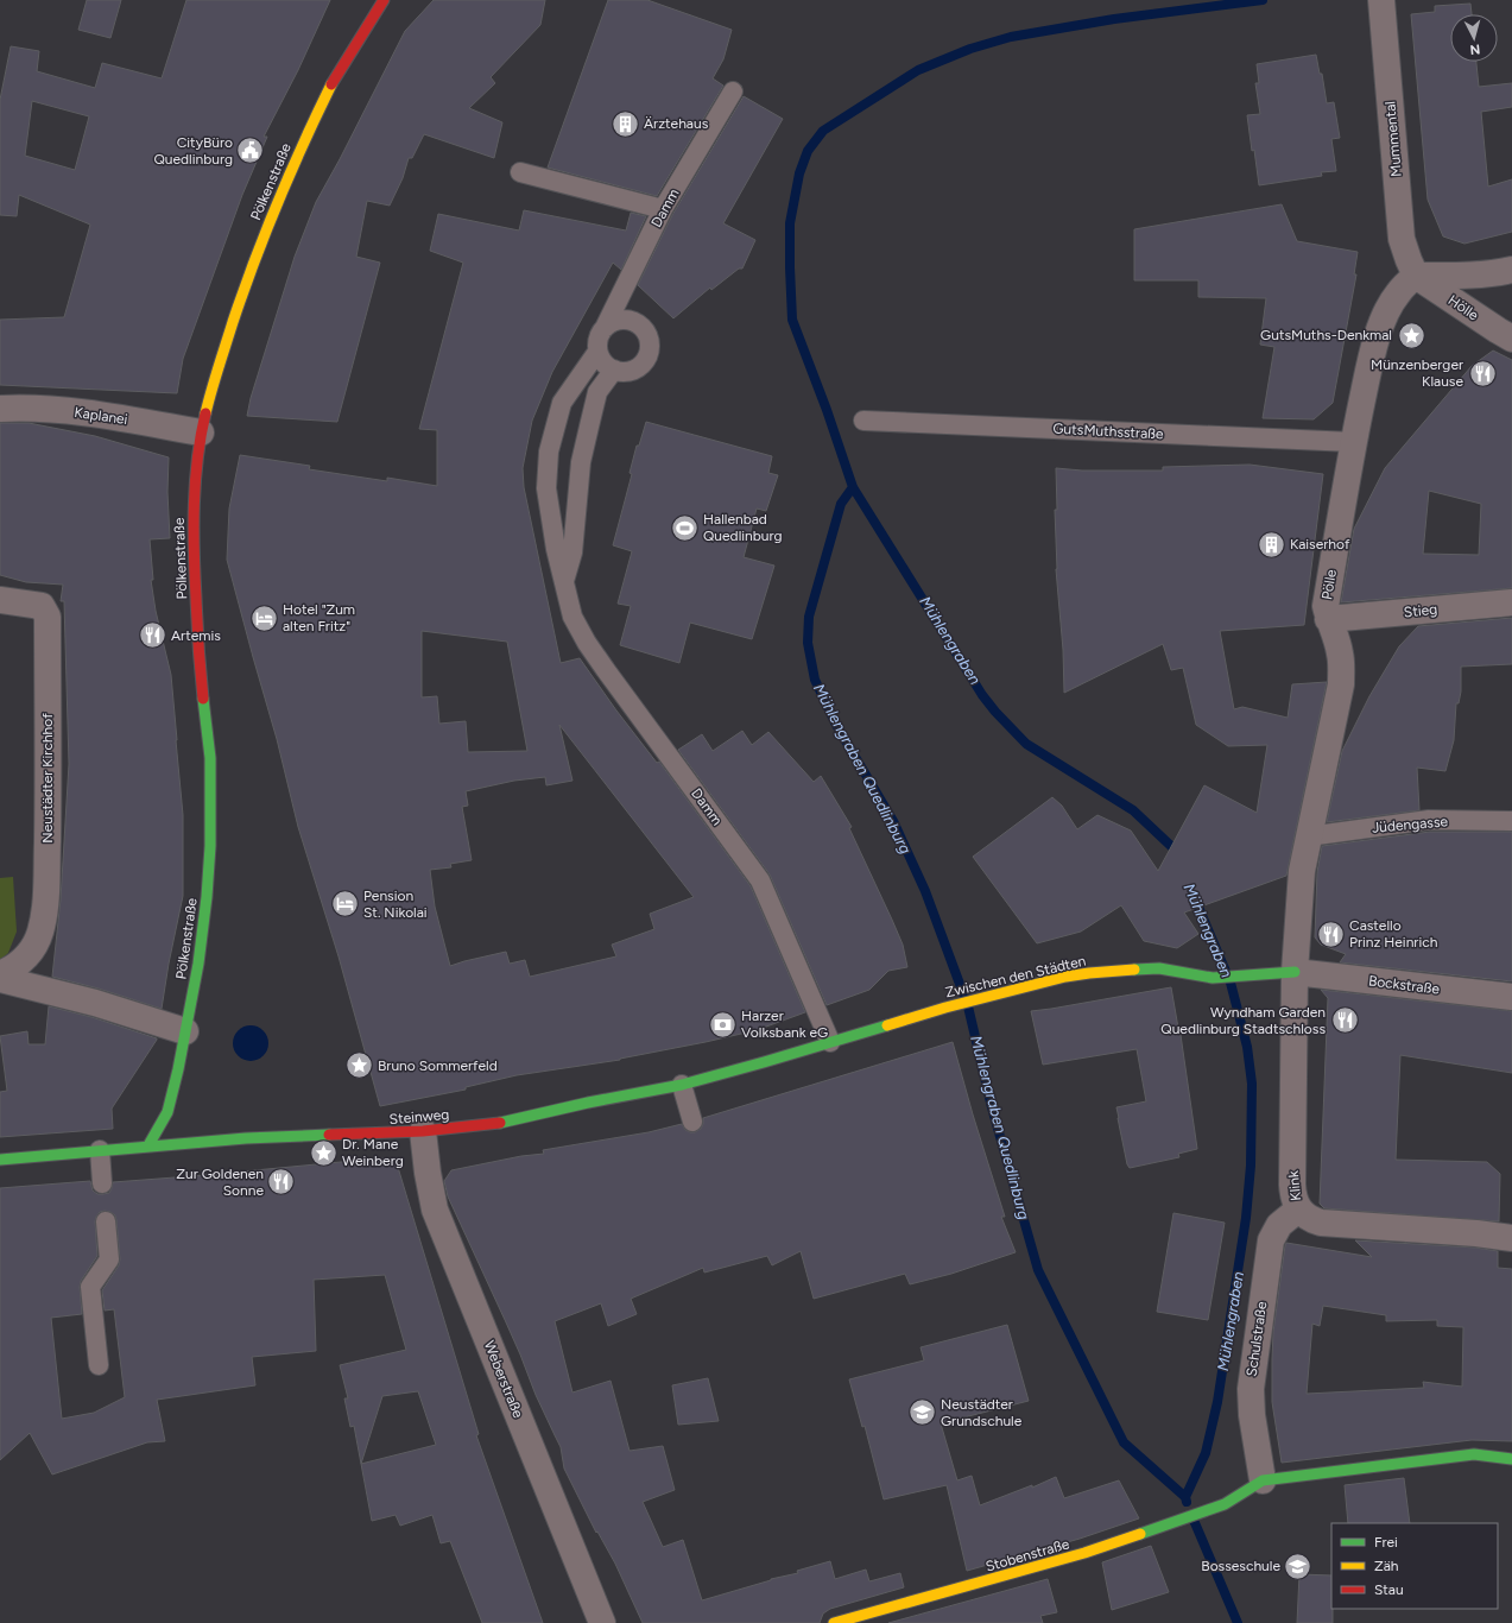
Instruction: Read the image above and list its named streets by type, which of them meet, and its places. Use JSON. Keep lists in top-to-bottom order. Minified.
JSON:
{"streets":{"street":["Mummental","Pölkenstraße","Hölle","Kaplanei","Pölle","Stieg","Neustädter Kirchhof","Zwischen den Städten","Bockstraße","Steinweg","Klink","Schulstraße","Weberstraße","Stobenstraße"],"lane":["Damm","GutsMuthsstraße","Jüdengasse"]},"crossings":[["Mummental","Hölle"],["Mummental","Pölle"],["Pölkenstraße","Kaplanei"],["Pölkenstraße","Steinweg"],["Damm","Zwischen den Städten"],["Damm","Steinweg"],["Hölle","Pölle"],["GutsMuthsstraße","Pölle"],["Pölle","Stieg"],["Pölle","Jüdengasse"],["Pölle","Zwischen den Städten"],["Pölle","Bockstraße"],["Pölle","Klink"],["Zwischen den Städten","Bockstraße"],["Zwischen den Städten","Steinweg"],["Zwischen den Städten","Klink"],["Bockstraße","Klink"],["Steinweg","Weberstraße"],["Klink","Schulstraße"],["Schulstraße","Stobenstraße"]],"water":["Mühlengraben","Mühlengraben Quedlinburg"],"places":{"building":["Ärztehaus","Kaiserhof"],"public building":["CityBüro Quedlinburg"],"place":["GutsMuths-Denkmal","Bruno Sommerfeld","Dr. Mane Weinberg"],"restaurant":["Münzenberger Klause","Artemis","Castello Prinz Heinrich","Wyndham Garden Quedlinburg Stadtschloss","Zur Goldenen Sonne"],"sports":["Hallenbad Quedlinburg"],"hotel":["Hotel \"Zum alten Fritz\"","Pension St. Nikolai"],"bank":["Harzer Volksbank eG"],"school or university":["Neustädter Grundschule","Bosseschule"]},"legend":["Frei","Zäh","Stau"],"north":"bottom"}
